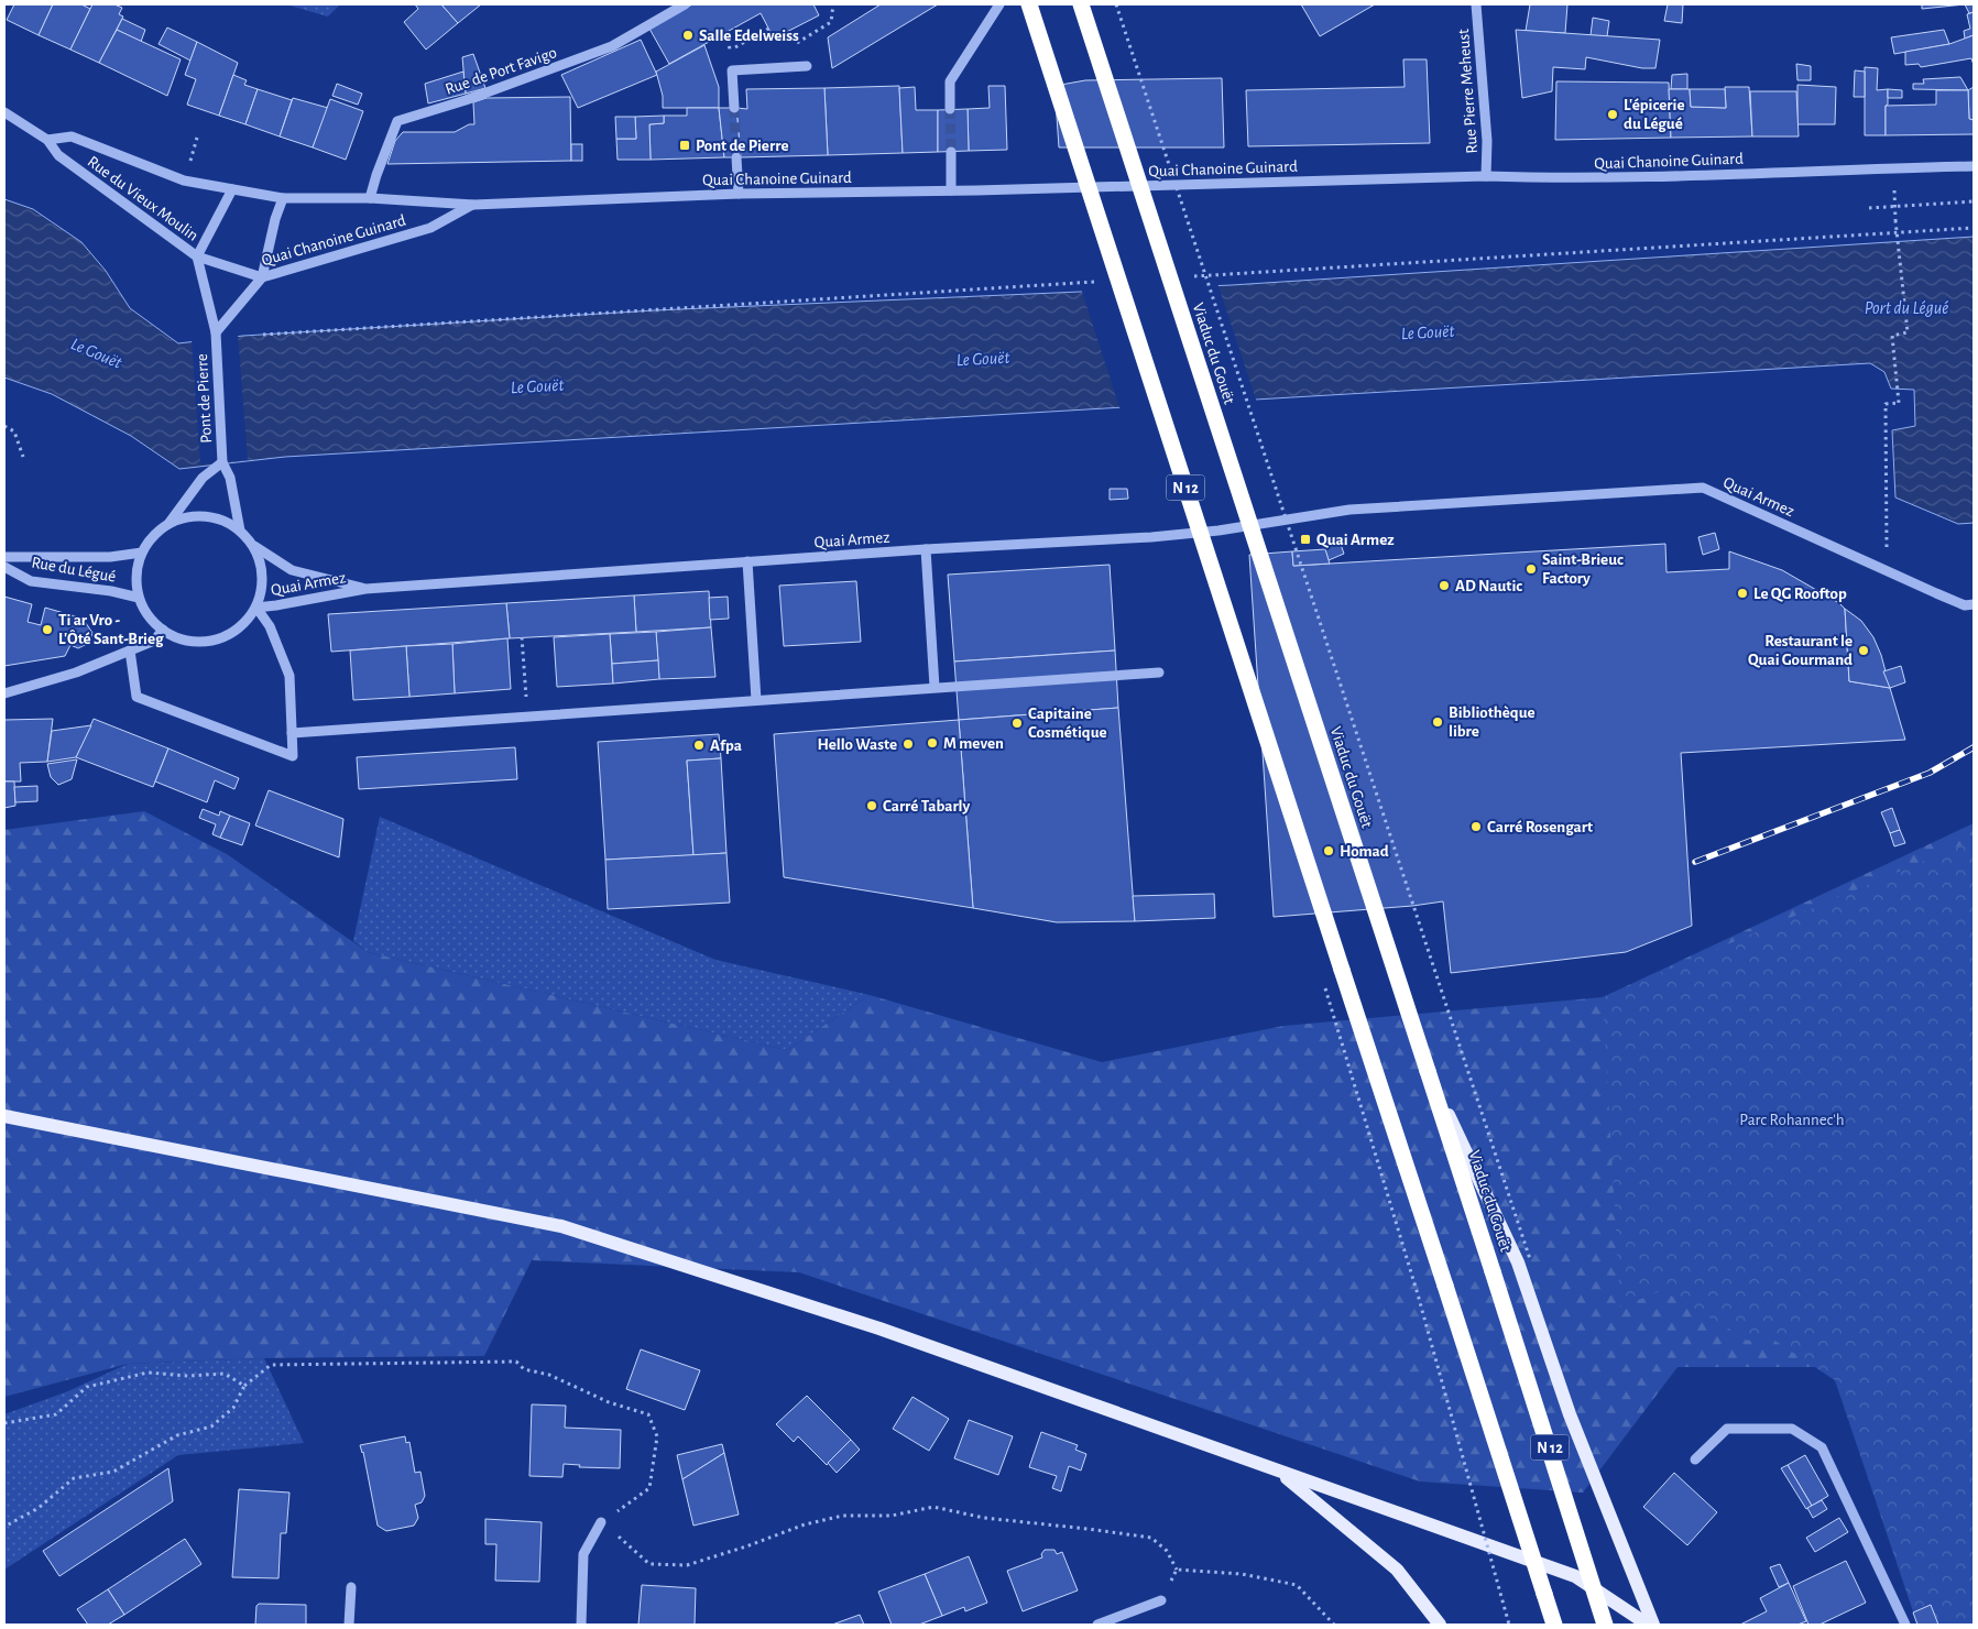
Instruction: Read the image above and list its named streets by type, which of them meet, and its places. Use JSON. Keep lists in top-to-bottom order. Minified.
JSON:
{"streets":{"highway":["Viaduc du Gouët","N 12"],"street":["Rue de Port Favigo","Rue Pierre Meheust","Quai Chanoine Guinard","Rue du Vieux Moulin","Pont de Pierre","Quai Armez","Rue du Légué"]},"crossings":[["Rue de Port Favigo","Quai Chanoine Guinard"],["Rue Pierre Meheust","Quai Chanoine Guinard"],["Quai Chanoine Guinard","Rue du Vieux Moulin"],["Rue du Vieux Moulin","Pont de Pierre"],["Pont de Pierre","Quai Armez"],["Pont de Pierre","Rue du Légué"],["Quai Armez","Rue du Légué"]],"water":["Port du Légué","Le Gouët"],"parks":["Parc Rohannec'h"],"places":{"other":["Salle Edelweiss","L'épicerie du Légué","Saint-Brieuc Factory","AD Nautic","Le QG Rooftop","Ti ar Vro - L'Ôté Sant-Brieg","Restaurant le Quai Gourmand","Bibliothèque libre","Capitaine Cosmétique","M meven","Hello Waste","Afpa","Carré Tabarly","Carré Rosengart","Homad"],"transit":["Pont de Pierre","Quai Armez"]}}
